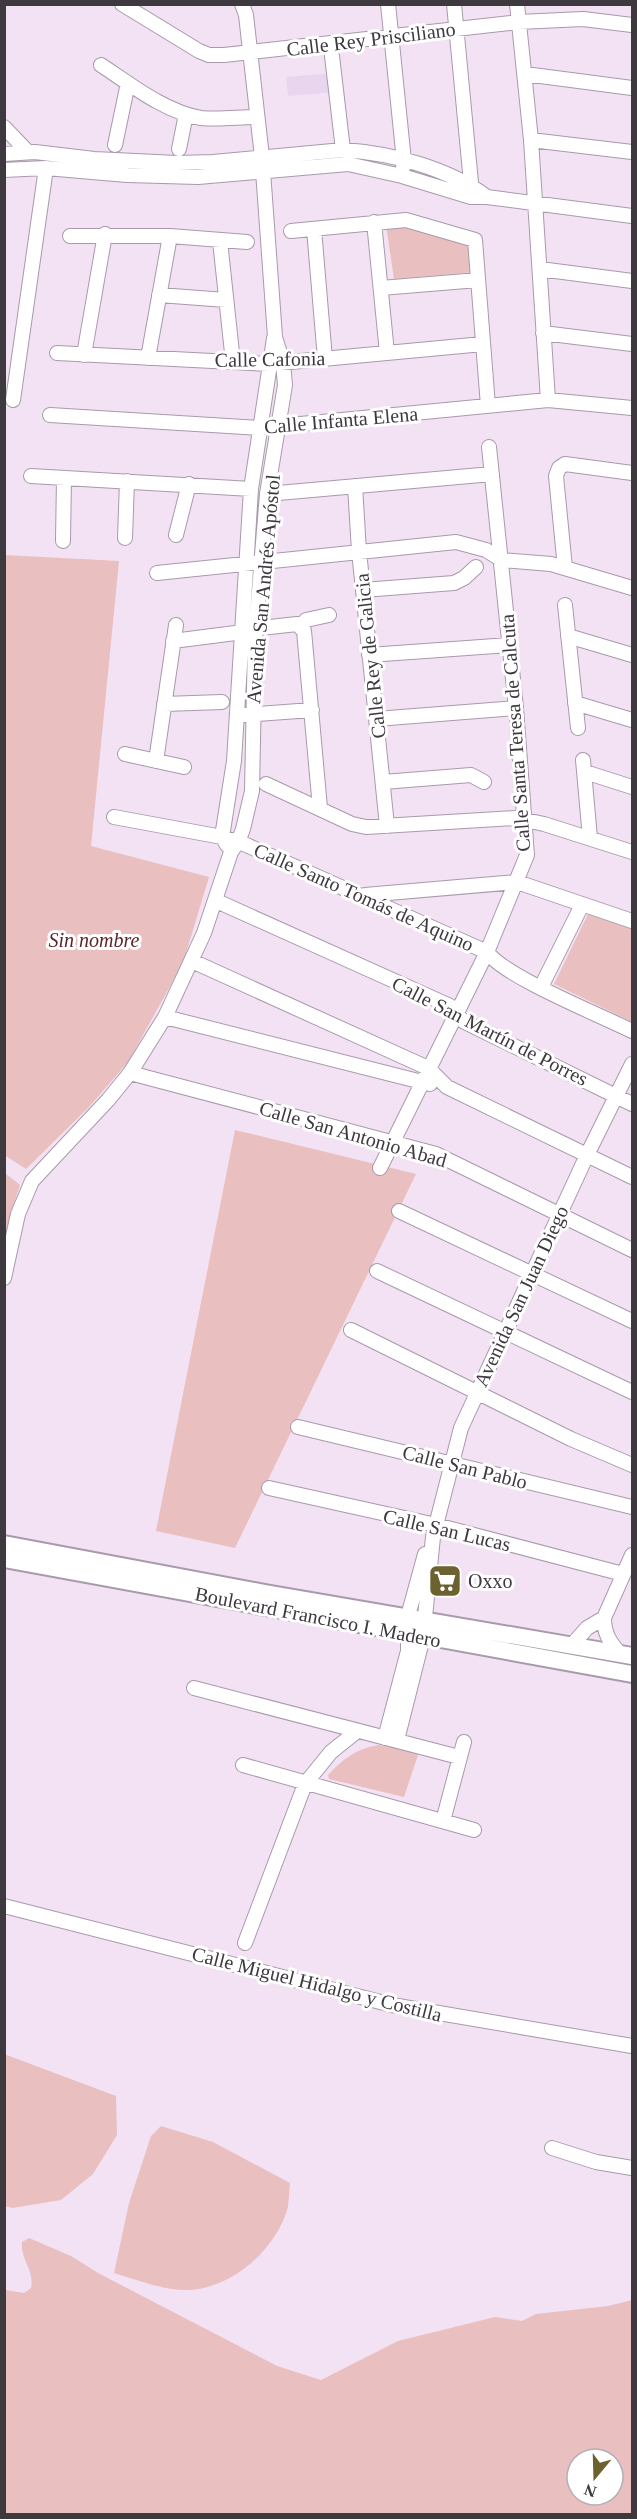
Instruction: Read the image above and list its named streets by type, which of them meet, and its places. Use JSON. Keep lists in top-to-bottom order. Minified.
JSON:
{"streets":{"main road":["Boulevard Francisco I. Madero"],"street":["Calle Rey Prisciliano","Calle Cafonia","Calle Infanta Elena","Avenida San Andrés Apóstol","Calle Rey de Galicia","Calle Santa Teresa de Calcuta","Calle Santo Tomás de Aquino","Calle San Martín de Porres","Calle San Antonio Abad","Avenida San Juan Diego","Calle San Pablo","Calle San Lucas","Calle Miguel Hidalgo y Costilla"]},"crossings":[["Calle Rey Prisciliano","Avenida San Andrés Apóstol"],["Calle Cafonia","Avenida San Andrés Apóstol"],["Calle Infanta Elena","Avenida San Andrés Apóstol"],["Avenida San Andrés Apóstol","Calle Santo Tomás de Aquino"],["Avenida San Andrés Apóstol","Calle San Martín de Porres"],["Avenida San Andrés Apóstol","Calle San Antonio Abad"],["Calle Santa Teresa de Calcuta","Calle Santo Tomás de Aquino"],["Calle Santa Teresa de Calcuta","Calle San Martín de Porres"],["Calle Santa Teresa de Calcuta","Calle San Antonio Abad"],["Calle San Martín de Porres","Avenida San Juan Diego"],["Calle San Antonio Abad","Avenida San Juan Diego"],["Avenida San Juan Diego","Calle San Pablo"],["Avenida San Juan Diego","Calle San Lucas"],["Avenida San Juan Diego","Boulevard Francisco I. Madero"]],"parks":["Sin nombre"],"places":{"supermarket":["Oxxo"]},"north":"bottom"}
